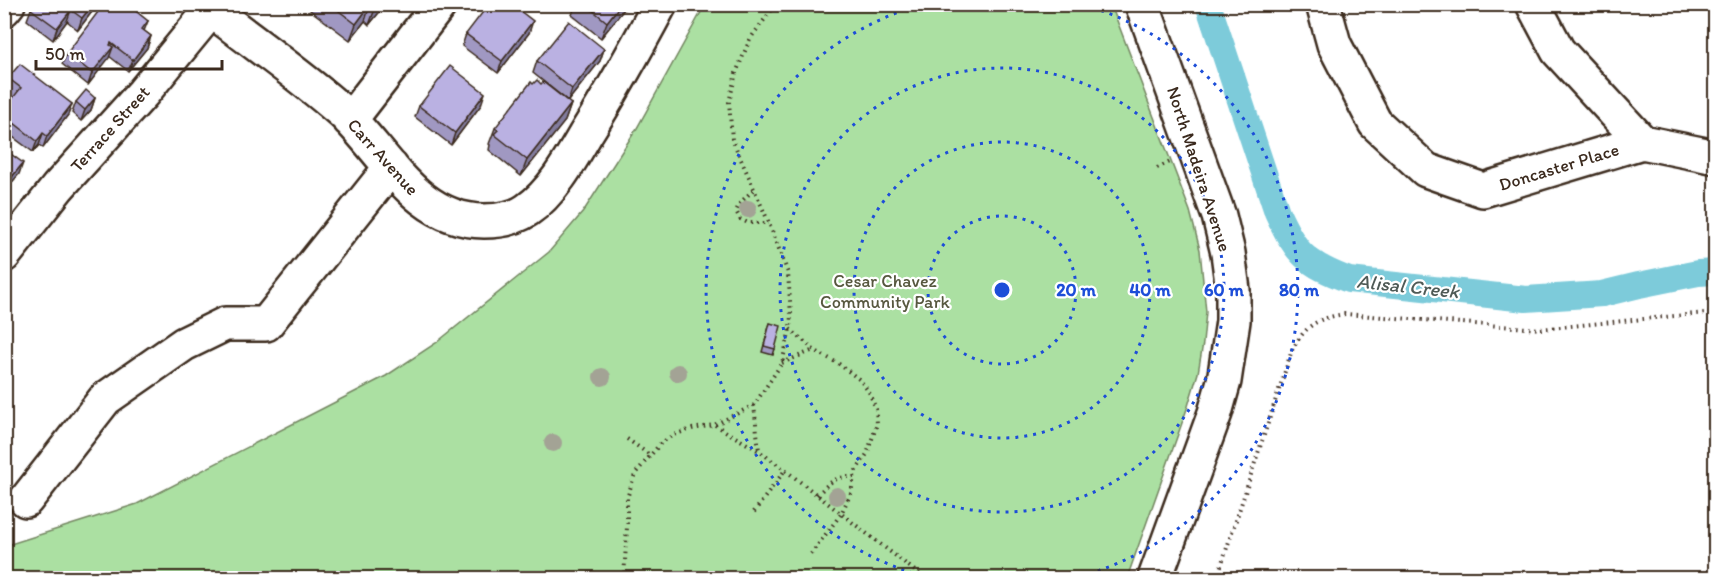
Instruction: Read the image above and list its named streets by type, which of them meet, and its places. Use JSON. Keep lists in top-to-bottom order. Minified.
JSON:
{"streets":{"street":["Terrace Street","Carr Avenue","Doncaster Place","North Madeira Avenue"]},"crossings":[["Terrace Street","Carr Avenue"]],"water":["Alisal Creek"],"parks":["Cesar Chavez Community Park"],"scale_bar":"50 m","rings":["20 m","40 m","60 m","80 m"]}
